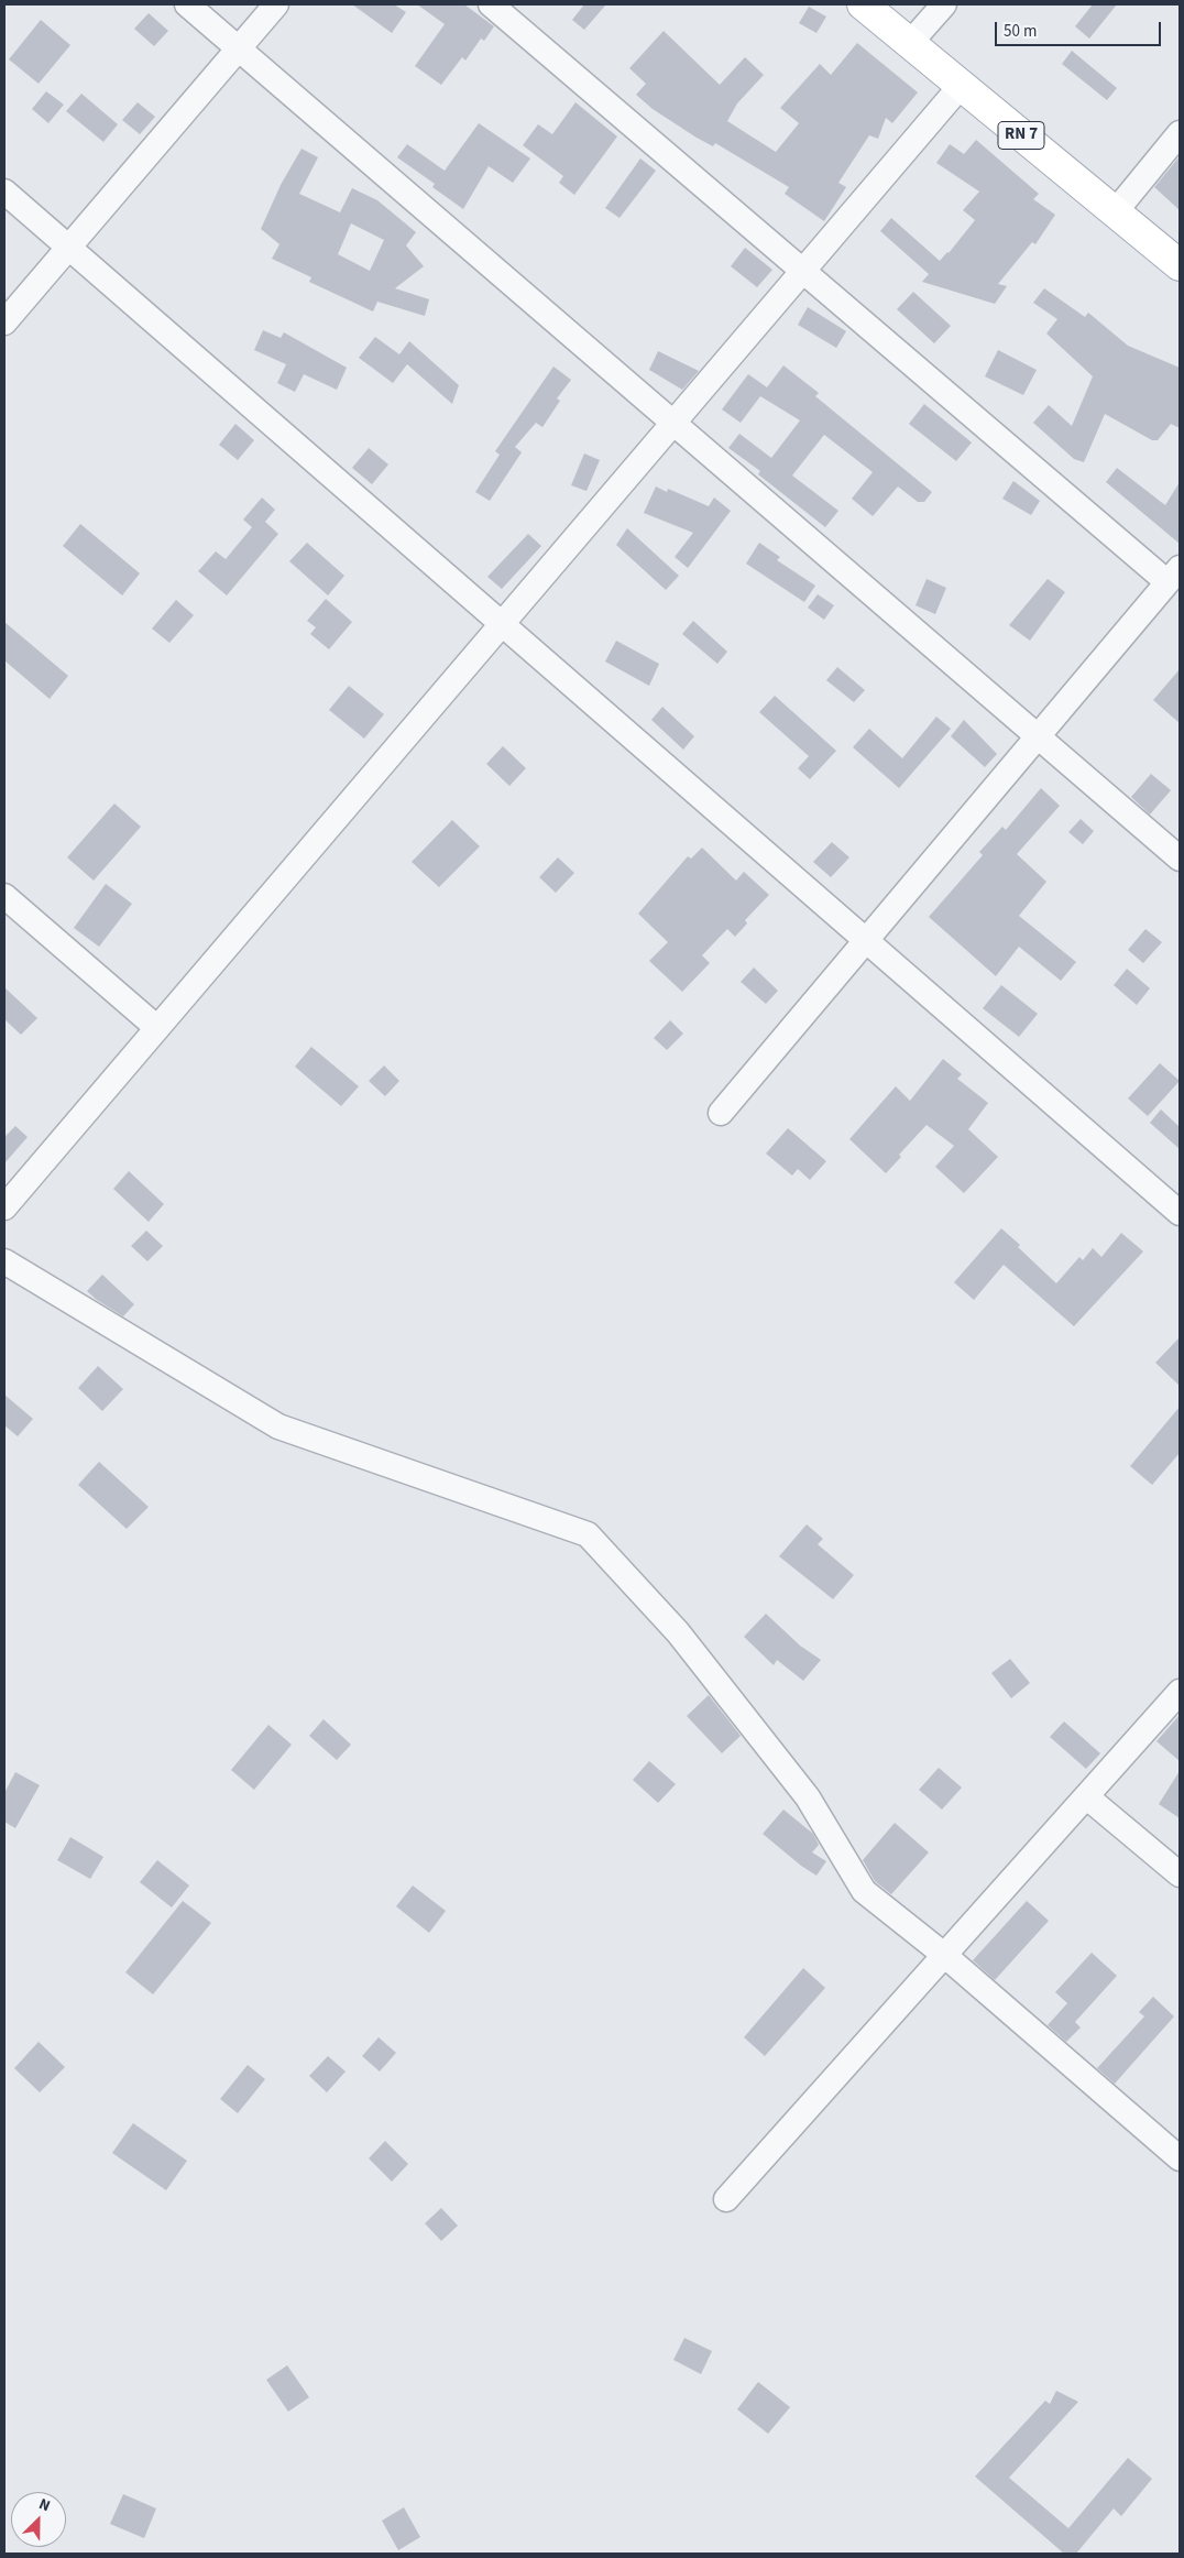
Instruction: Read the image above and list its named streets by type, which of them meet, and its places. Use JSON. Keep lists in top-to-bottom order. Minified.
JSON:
{"streets":{"main road":["RN 7"]},"scale_bar":"50 m","north":"top right"}
